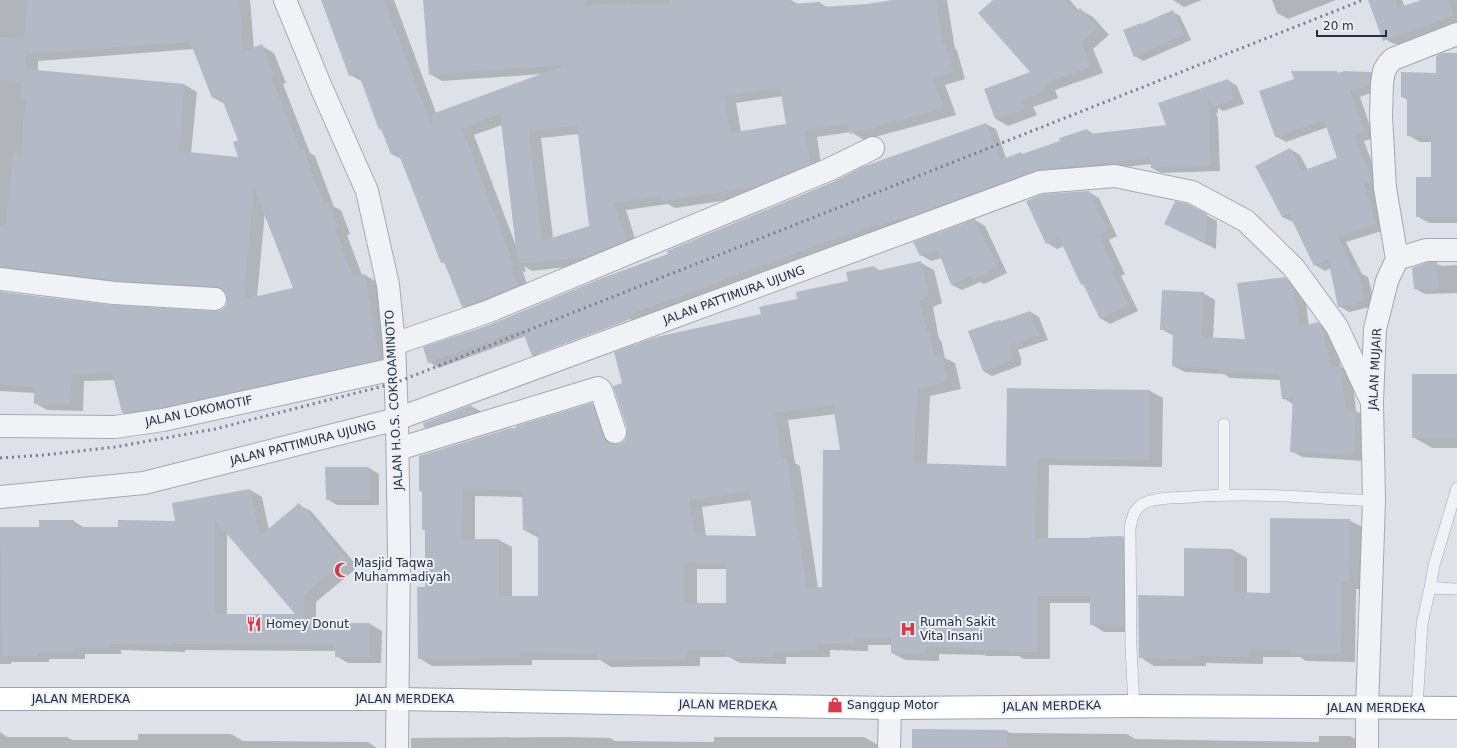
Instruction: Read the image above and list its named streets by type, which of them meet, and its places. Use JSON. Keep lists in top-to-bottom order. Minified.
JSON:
{"streets":{"main road":["JALAN MERDEKA"],"street":["JALAN PATTIMURA UJUNG","JALAN MUJAIR","JALAN H.O.S. COKROAMINOTO","JALAN LOKOMOTIF"]},"crossings":[["JALAN PATTIMURA UJUNG","JALAN MUJAIR"],["JALAN PATTIMURA UJUNG","JALAN H.O.S. COKROAMINOTO"],["JALAN MUJAIR","JALAN MERDEKA"],["JALAN H.O.S. COKROAMINOTO","JALAN LOKOMOTIF"],["JALAN H.O.S. COKROAMINOTO","JALAN MERDEKA"]],"places":{"mosque":["Masjid Taqwa Muhammadiyah"],"restaurant":["Homey Donut"],"hospital":["Rumah Sakit Vita Insani"],"shop":["Sanggup Motor"]},"scale_bar":"20 m"}
